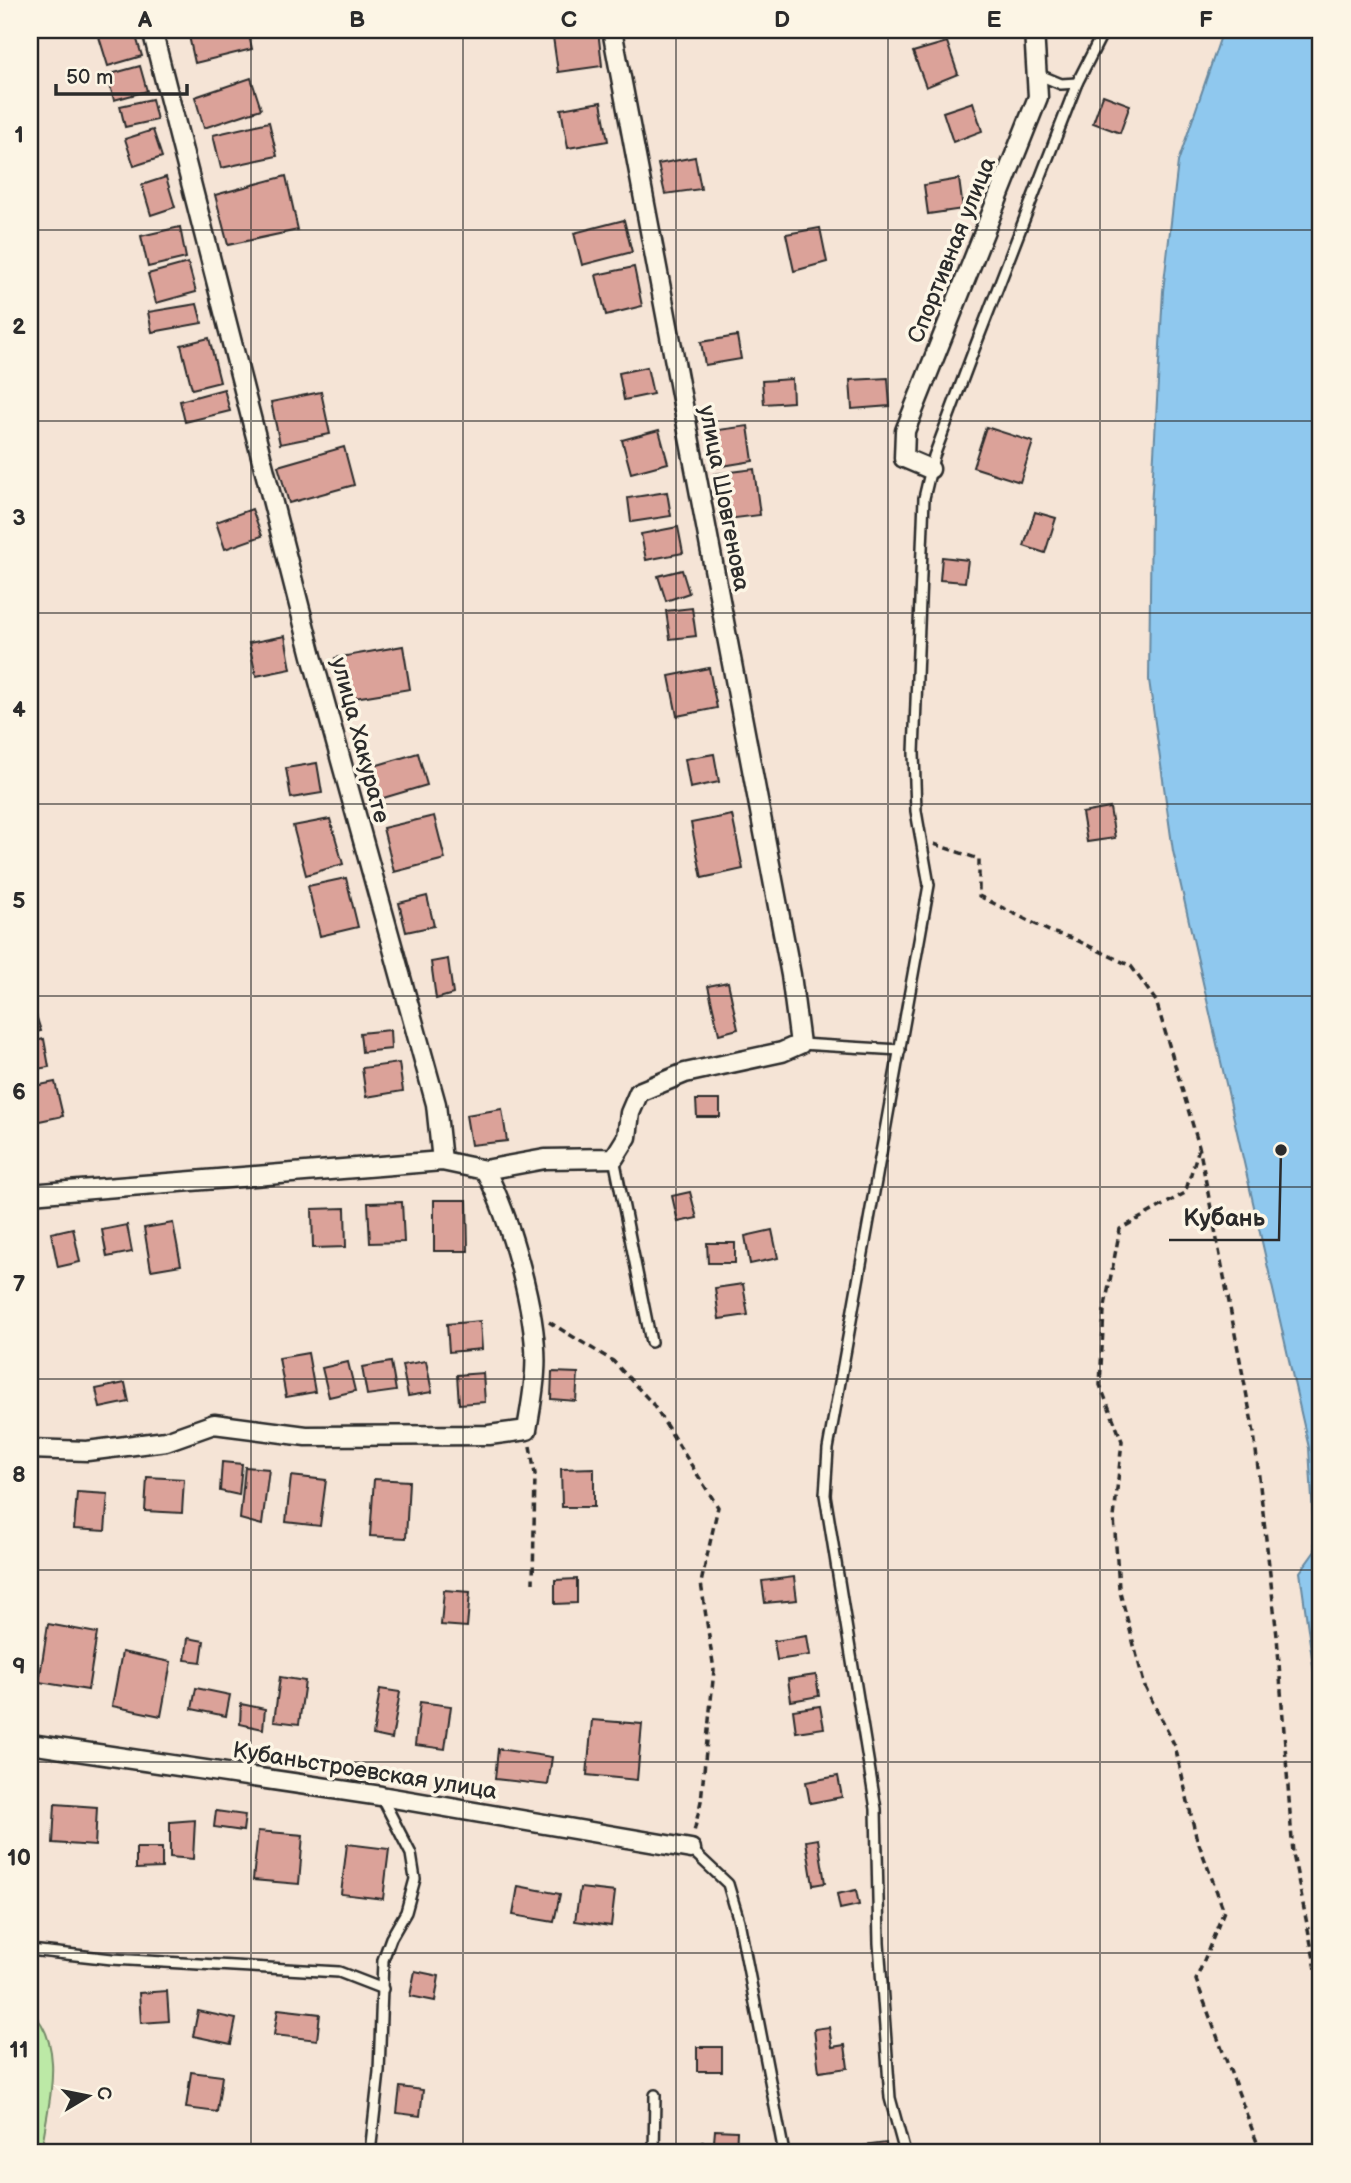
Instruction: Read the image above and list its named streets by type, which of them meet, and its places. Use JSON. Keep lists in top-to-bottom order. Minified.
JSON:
{"streets":{"street":["Спортивная улица","улица Шовгенова","улица Хакурате","Кубаньстроевская улица"]},"places":["Кубань"],"scale_bar":"50 m","north":"right","grid":{"columns":["A","B","C","D","E","F"],"rows":["1","2","3","4","5","6","7","8","9","10","11"]}}
